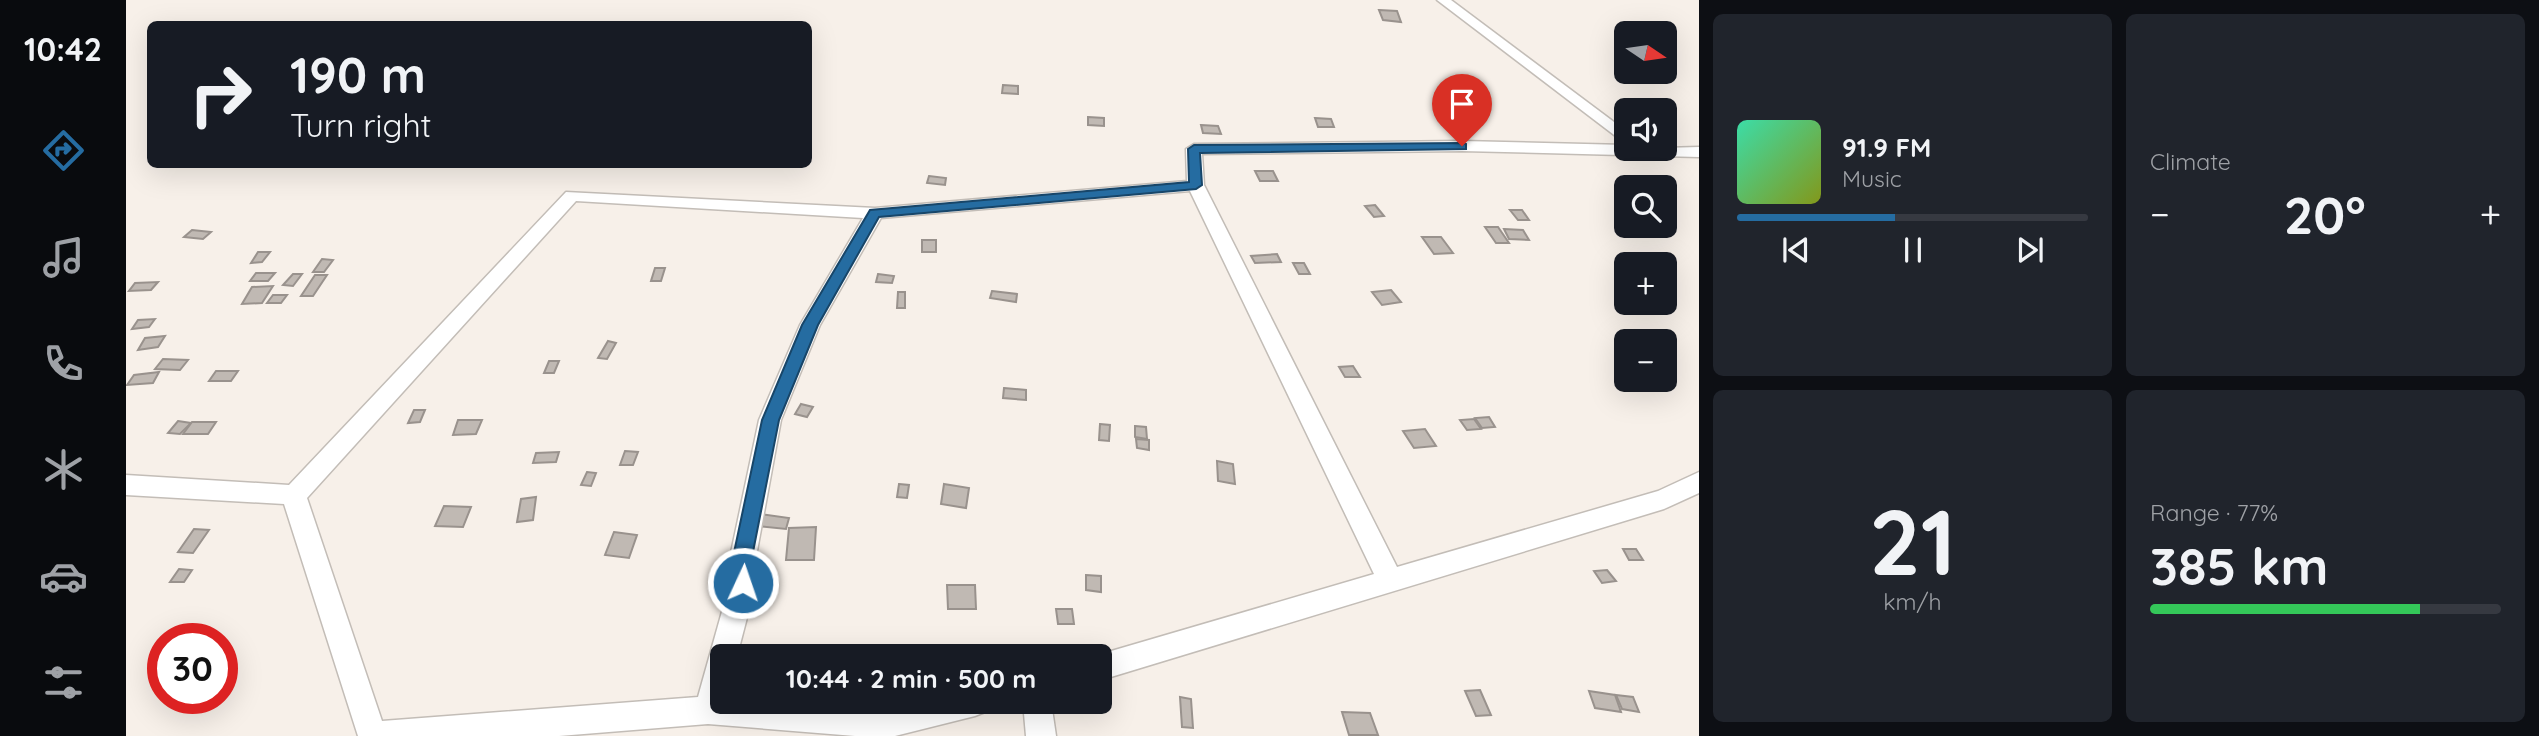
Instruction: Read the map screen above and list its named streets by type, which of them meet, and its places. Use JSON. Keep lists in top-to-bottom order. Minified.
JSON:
{"north":"right","page":{"tabs":"10:42","tile":["Climate",["21","km/h"],["Range · 77%","385 km"]],"map_buttons":["+","−"],"turn":["190 m","Turn right"],"song":["91.9 FM","Music"],"heat":["−","20°","+"],"limit":"30","trip":"10:44 · 2 min · 500 m"}}
